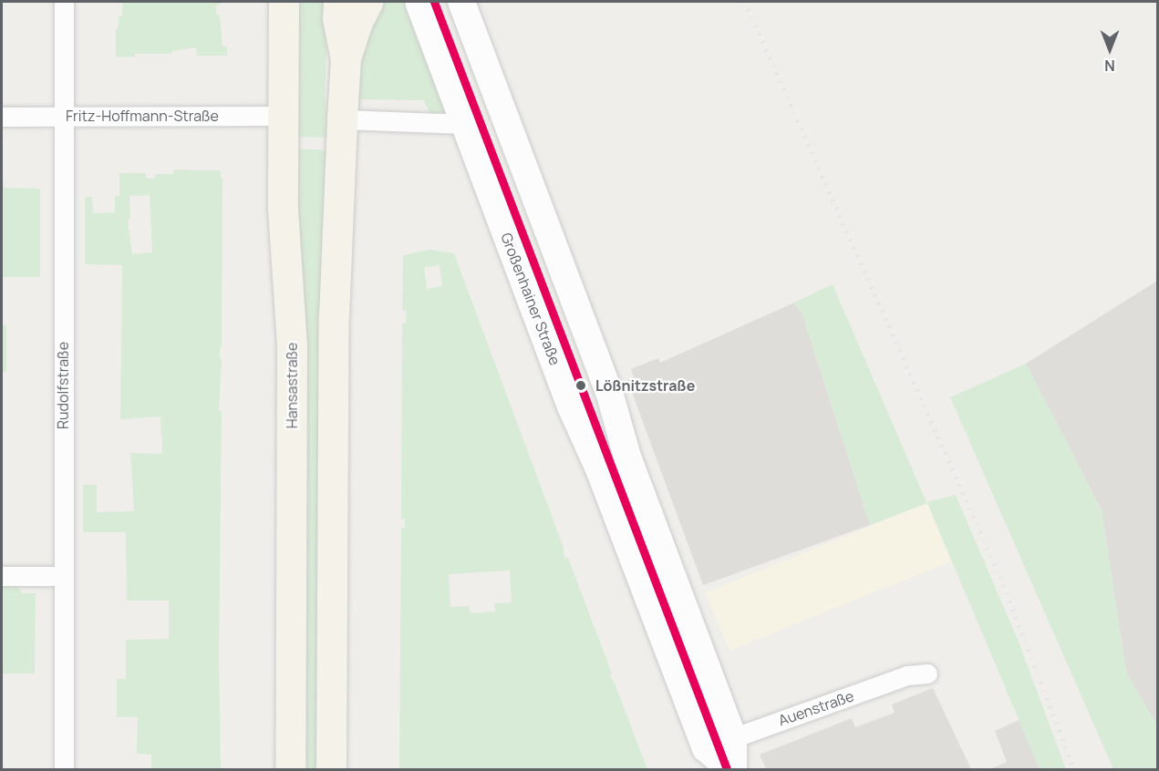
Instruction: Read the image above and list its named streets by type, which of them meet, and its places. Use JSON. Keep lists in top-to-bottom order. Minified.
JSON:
{"streets":{"main road":["Großenhainer Straße","Hansastraße"],"street":["Fritz-Hoffmann-Straße","Rudolfstraße","Auenstraße"]},"crossings":[["Fritz-Hoffmann-Straße","Rudolfstraße"],["Fritz-Hoffmann-Straße","Hansastraße"],["Großenhainer Straße","Auenstraße"]],"places":["Lößnitzstraße"],"north":"bottom"}
